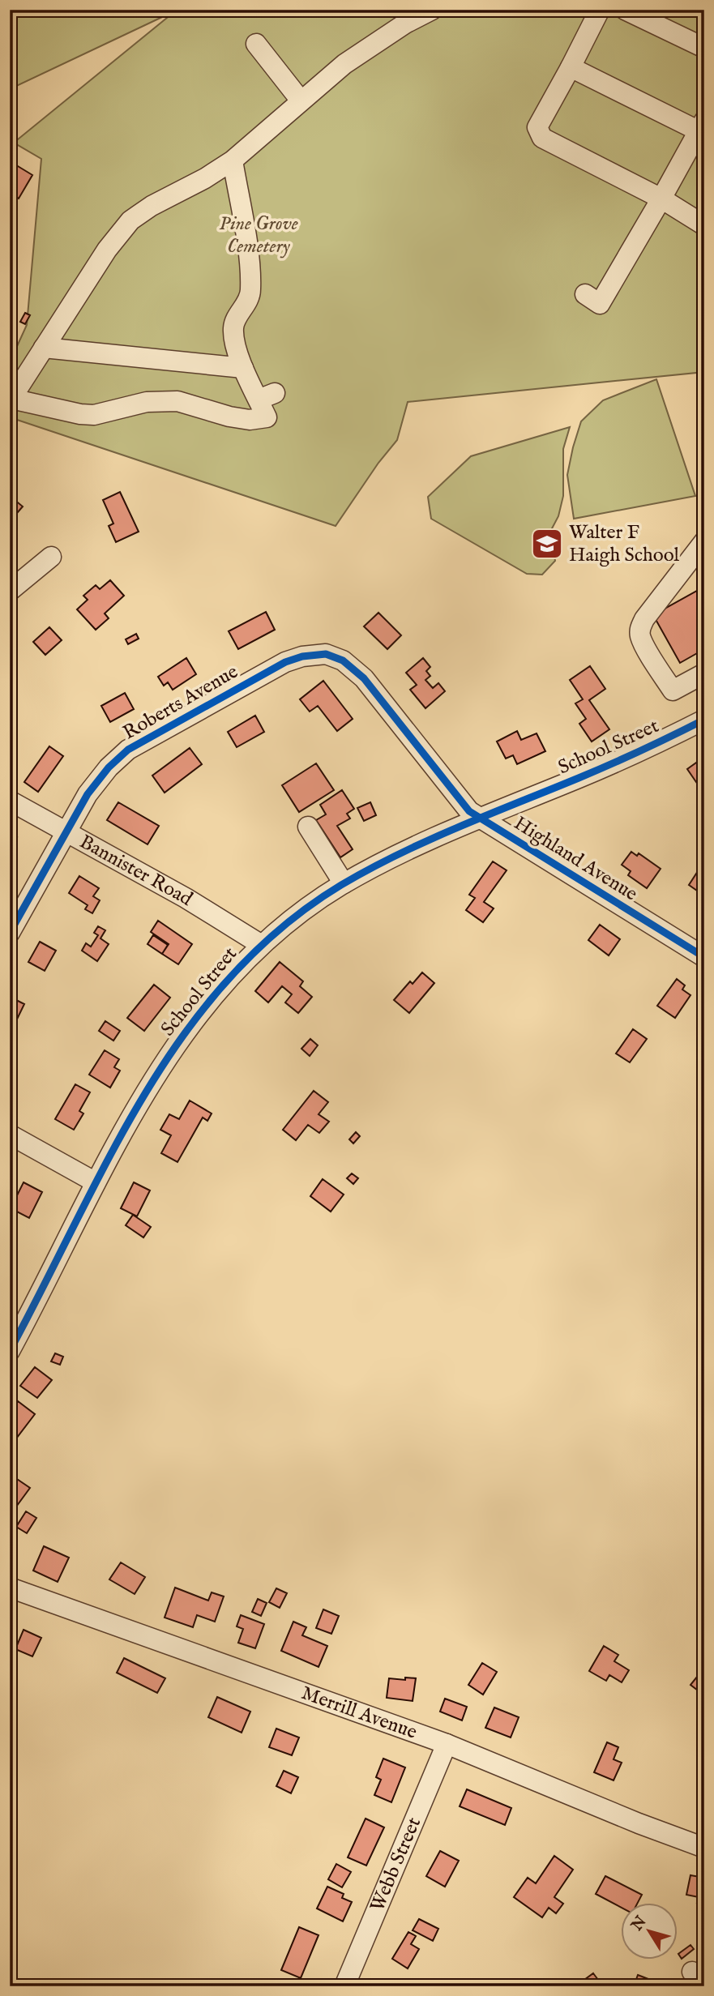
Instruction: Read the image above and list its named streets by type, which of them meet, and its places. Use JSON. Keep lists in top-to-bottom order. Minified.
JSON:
{"streets":{"street":["Roberts Avenue","School Street","Highland Avenue","Bannister Road","Merrill Avenue","Webb Street"]},"crossings":[["Roberts Avenue","Highland Avenue"],["Roberts Avenue","Bannister Road"],["School Street","Highland Avenue"],["School Street","Bannister Road"],["Merrill Avenue","Webb Street"]],"parks":["Pine Grove Cemetery"],"places":{"school or university":["Walter F Haigh School"]},"north":"top left"}
